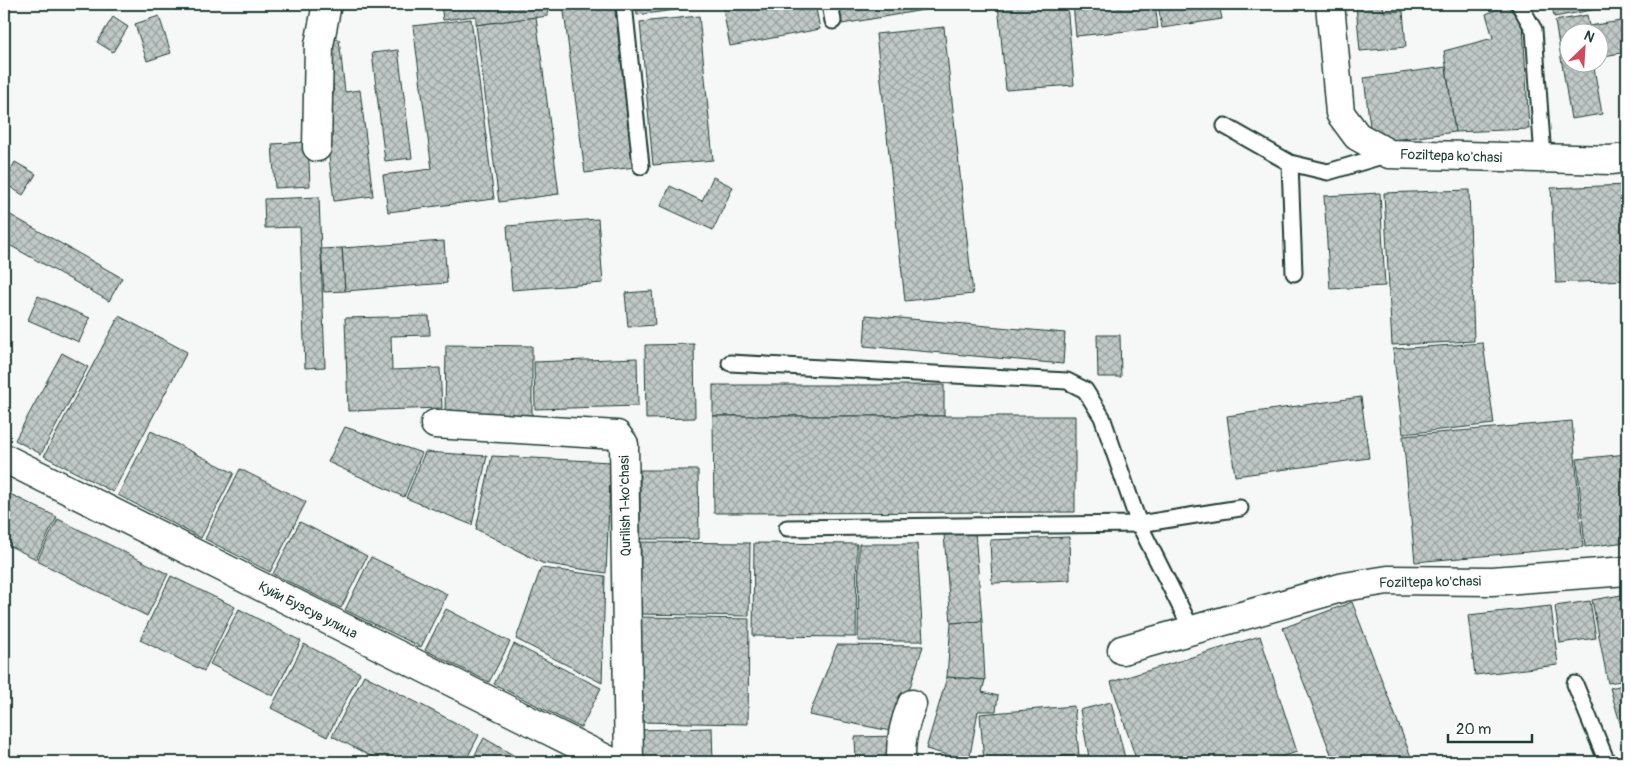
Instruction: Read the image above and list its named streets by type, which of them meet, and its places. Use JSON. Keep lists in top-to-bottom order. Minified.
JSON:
{"streets":{"street":["Foziltepa ko'chasi","Qurilish 1-ko'chasi","Куйи Бузсув улица"]},"scale_bar":"20 m","north":"top right"}
